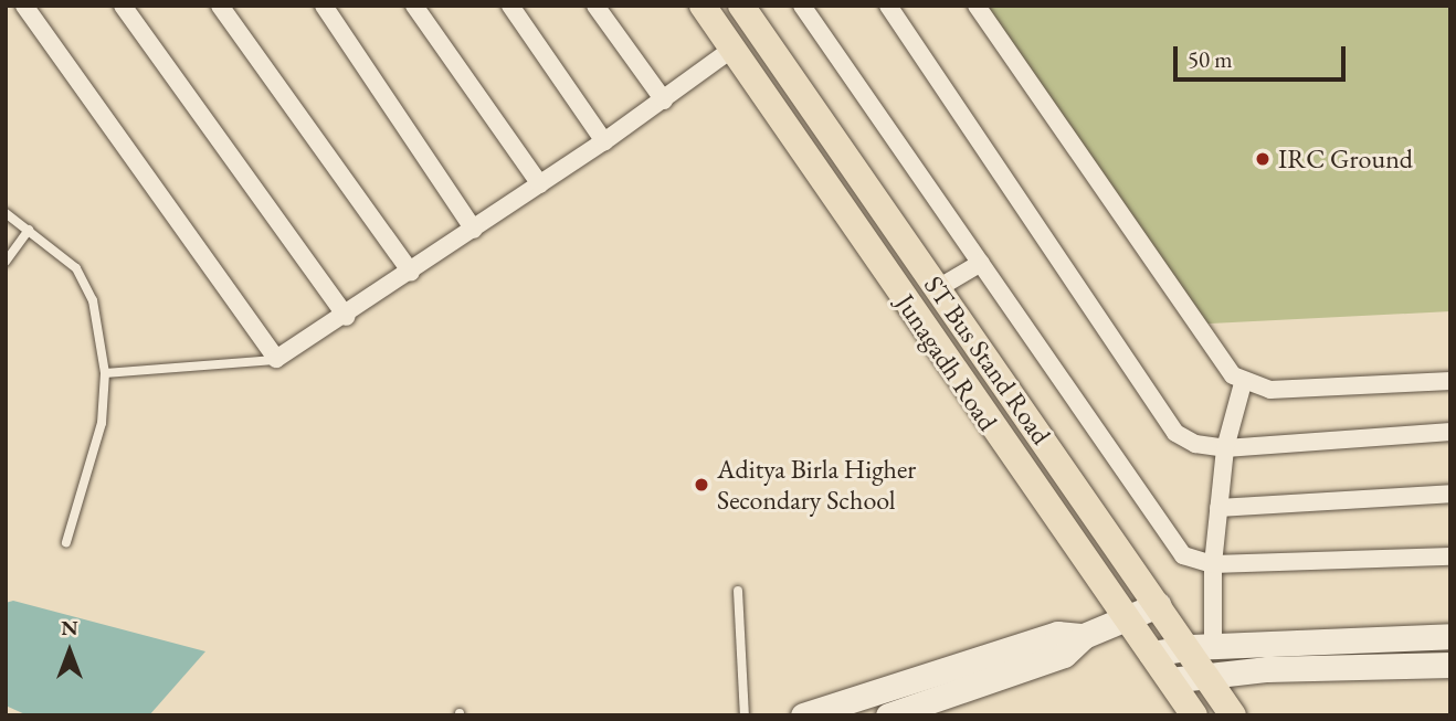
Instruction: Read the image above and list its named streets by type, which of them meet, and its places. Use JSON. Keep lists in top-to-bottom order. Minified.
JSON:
{"streets":{"main road":["ST Bus Stand Road","Junagadh Road"]},"places":["IRC Ground","Aditya Birla Higher Secondary School"],"scale_bar":"50 m","north":"top"}
